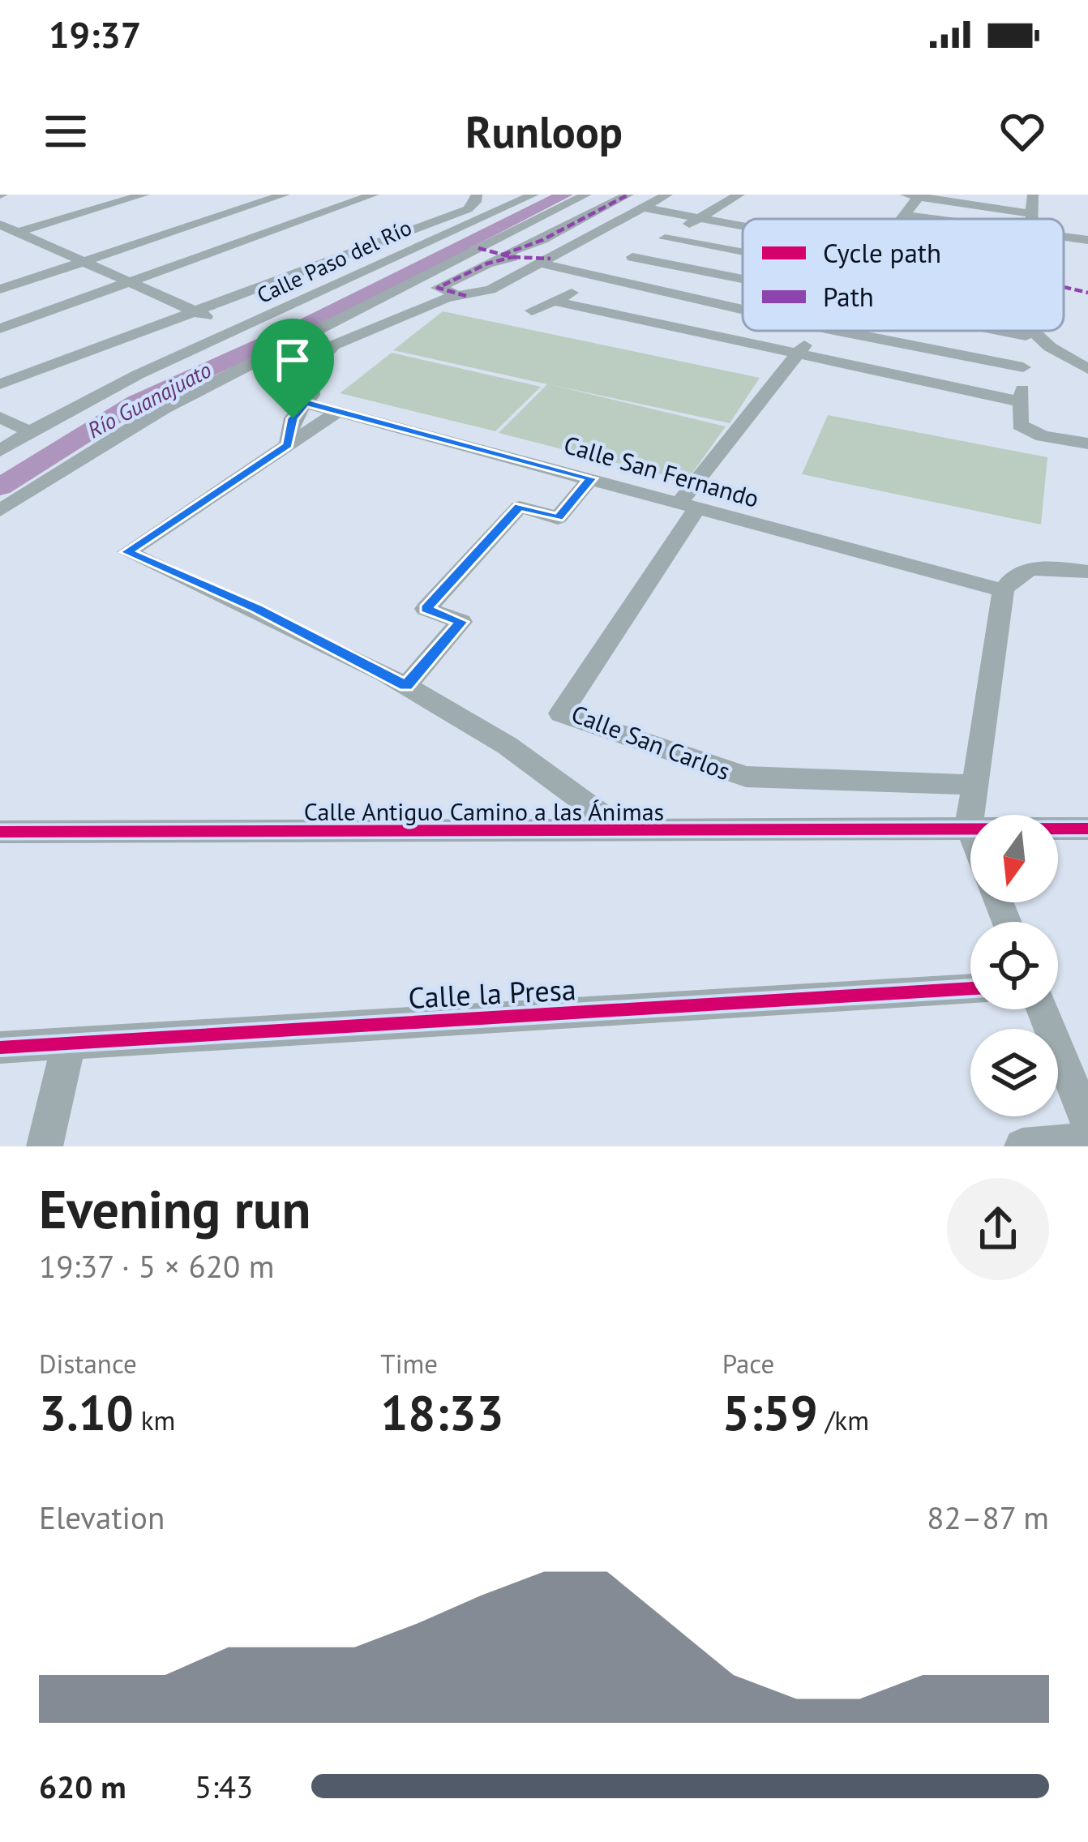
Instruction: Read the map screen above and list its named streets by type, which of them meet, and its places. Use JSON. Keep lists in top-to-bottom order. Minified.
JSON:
{"streets":{"street":["Calle Paso del Río","Calle San Fernando","Calle San Carlos","Calle Antiguo Camino a las Ánimas","Calle la Presa"]},"crossings":[["Calle San Fernando","Calle San Carlos"]],"water":["Río Guanajuato"],"legend":["Cycle path","Path"],"north":"bottom","page":{"status":"19:37","header":"Runloop","heading":["Evening run","19:37 · 5 × 620 m"],"stats":[["Distance","3.10 km"],["Time","18:33"],["Pace","5:59 /km"]],"chart":["Elevation","82–87 m"],"list":[{"name":"620 m","note":"5:43"}]}}
